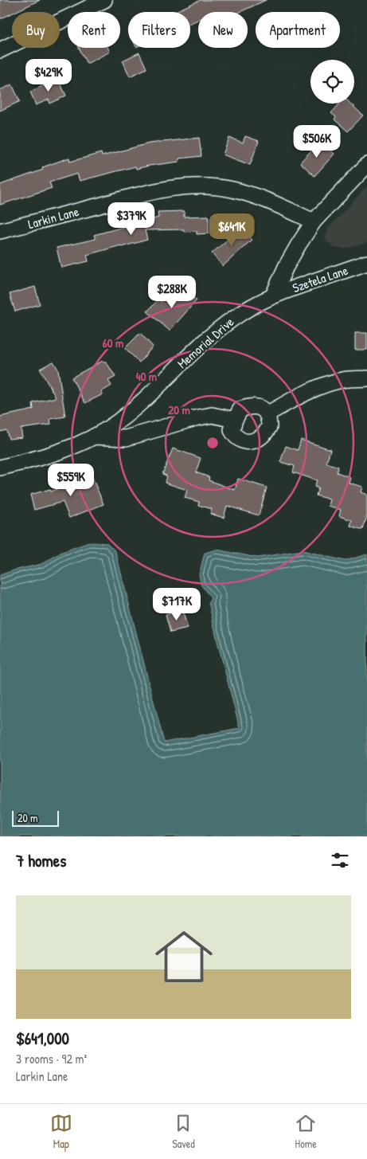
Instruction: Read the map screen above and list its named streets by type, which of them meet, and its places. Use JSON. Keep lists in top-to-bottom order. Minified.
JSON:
{"streets":{"street":["Larkin Lane","Szetela Lane","Memorial Drive"]},"crossings":[["Szetela Lane","Memorial Drive"]],"scale_bar":"20 m","page":{"chip":["Buy","Rent","Filters","New","Apartment"],"price":["$429K","$506K","$379K","$641K","$288K","$559K","$717K"],"scale":"20 m","heading":"7 homes","list":[{"name":"$641,000","note":"3 rooms · 92 m² · Larkin Lane"}],"tabs":["Map","Saved","Home"]},"rings":["60 m","40 m","20 m"]}
